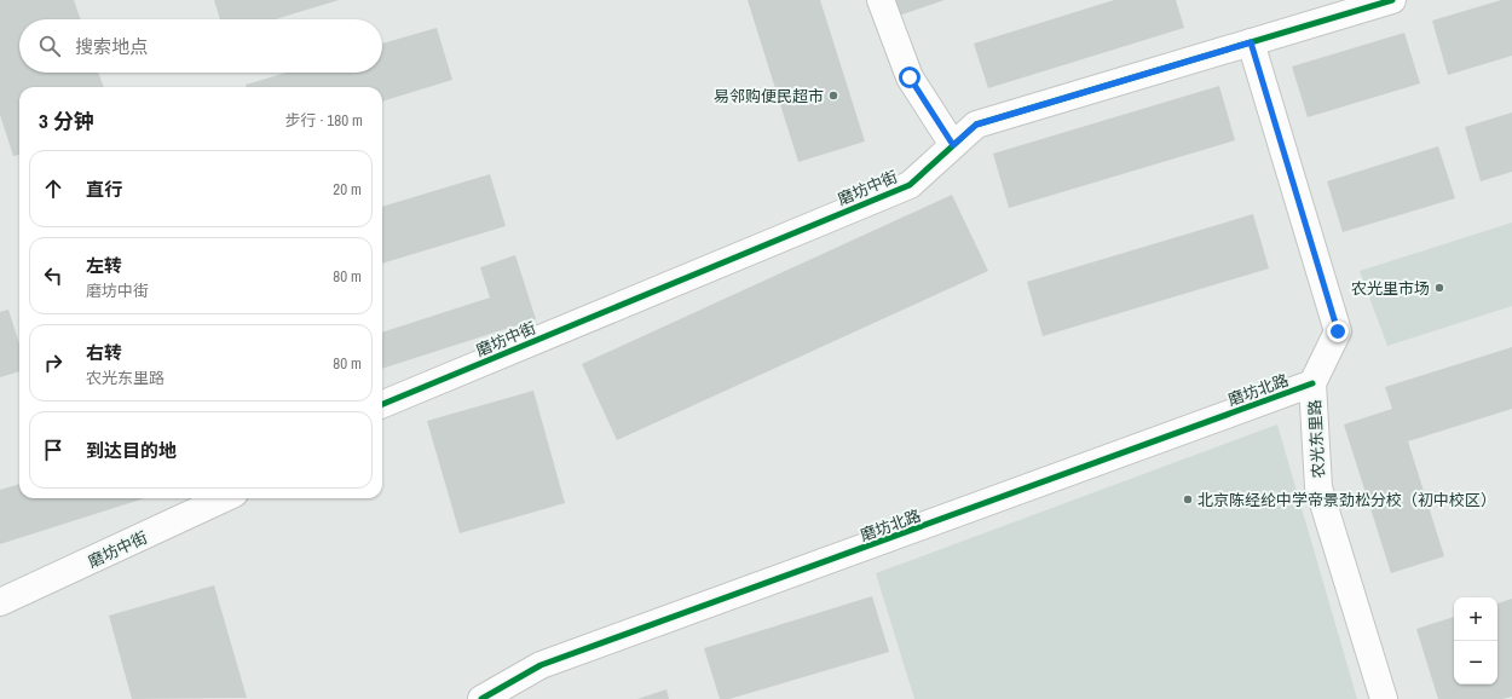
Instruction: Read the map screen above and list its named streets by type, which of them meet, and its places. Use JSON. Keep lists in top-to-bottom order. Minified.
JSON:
{"streets":{"street":["磨坊中街","磨坊北路","农光东里路"]},"crossings":[["磨坊中街","农光东里路"],["磨坊北路","农光东里路"]],"places":["易邻购便民超市","农光里市场","北京陈经纶中学帝景劲松分校（初中校区）"],"page":{"search":"搜索地点","heading":["3 分钟","步行 · 180 m"],"list":[["直行","20 m"],["左转","磨坊中街","80 m"],["右转","农光东里路","80 m"],"到达目的地"],"map_buttons":["+","−"]}}
